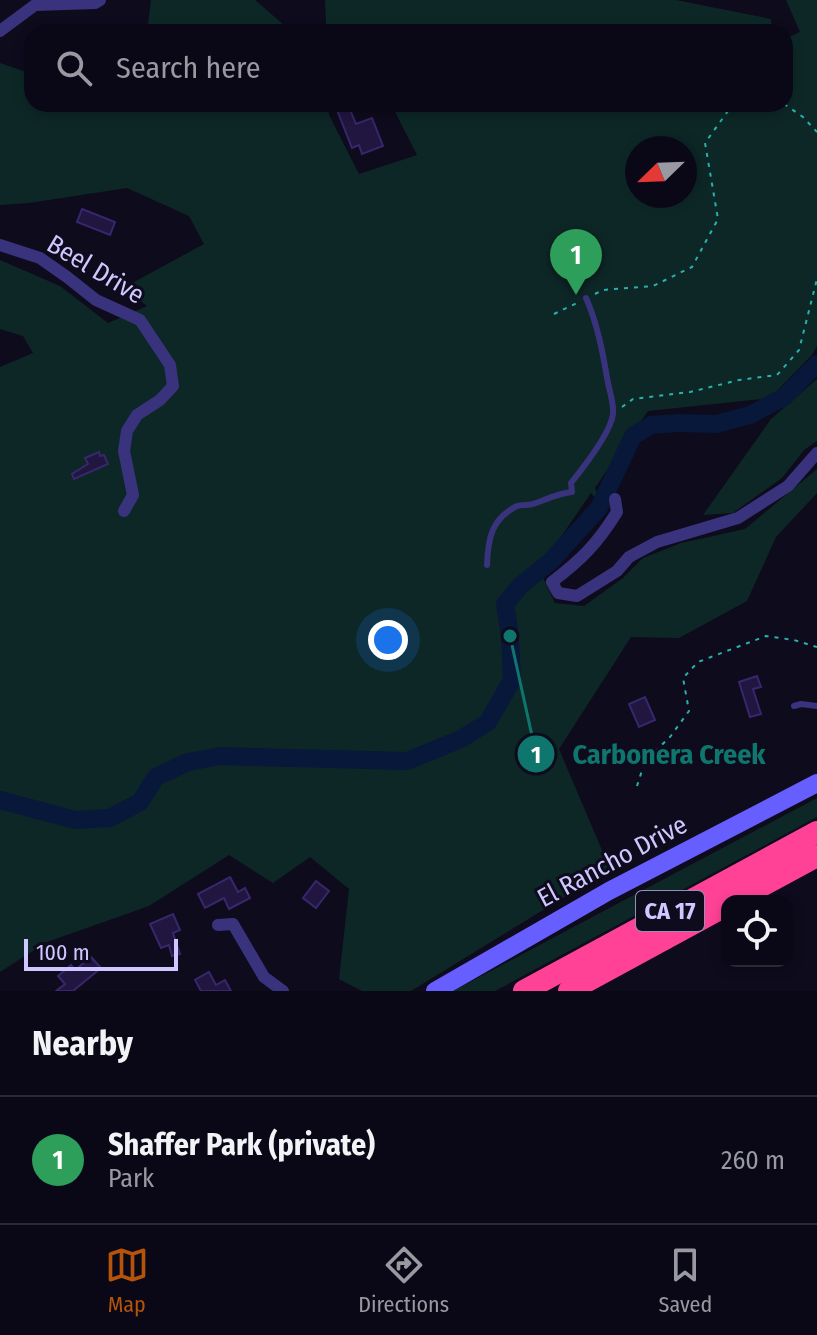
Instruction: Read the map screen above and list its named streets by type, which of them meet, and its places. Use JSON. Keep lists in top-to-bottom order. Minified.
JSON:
{"streets":{"highway":["CA 17"],"street":["Beel Drive","El Rancho Drive"]},"places":["Carbonera Creek"],"scale_bar":"100 m","north":"bottom left","page":{"search":"Search here","pins":"1","scale":"100 m","heading":"Nearby","list":[{"mark":"1","name":"Shaffer Park (private)","note":"Park","value":"260 m"}],"nav":["Map","Directions","Saved"]}}
